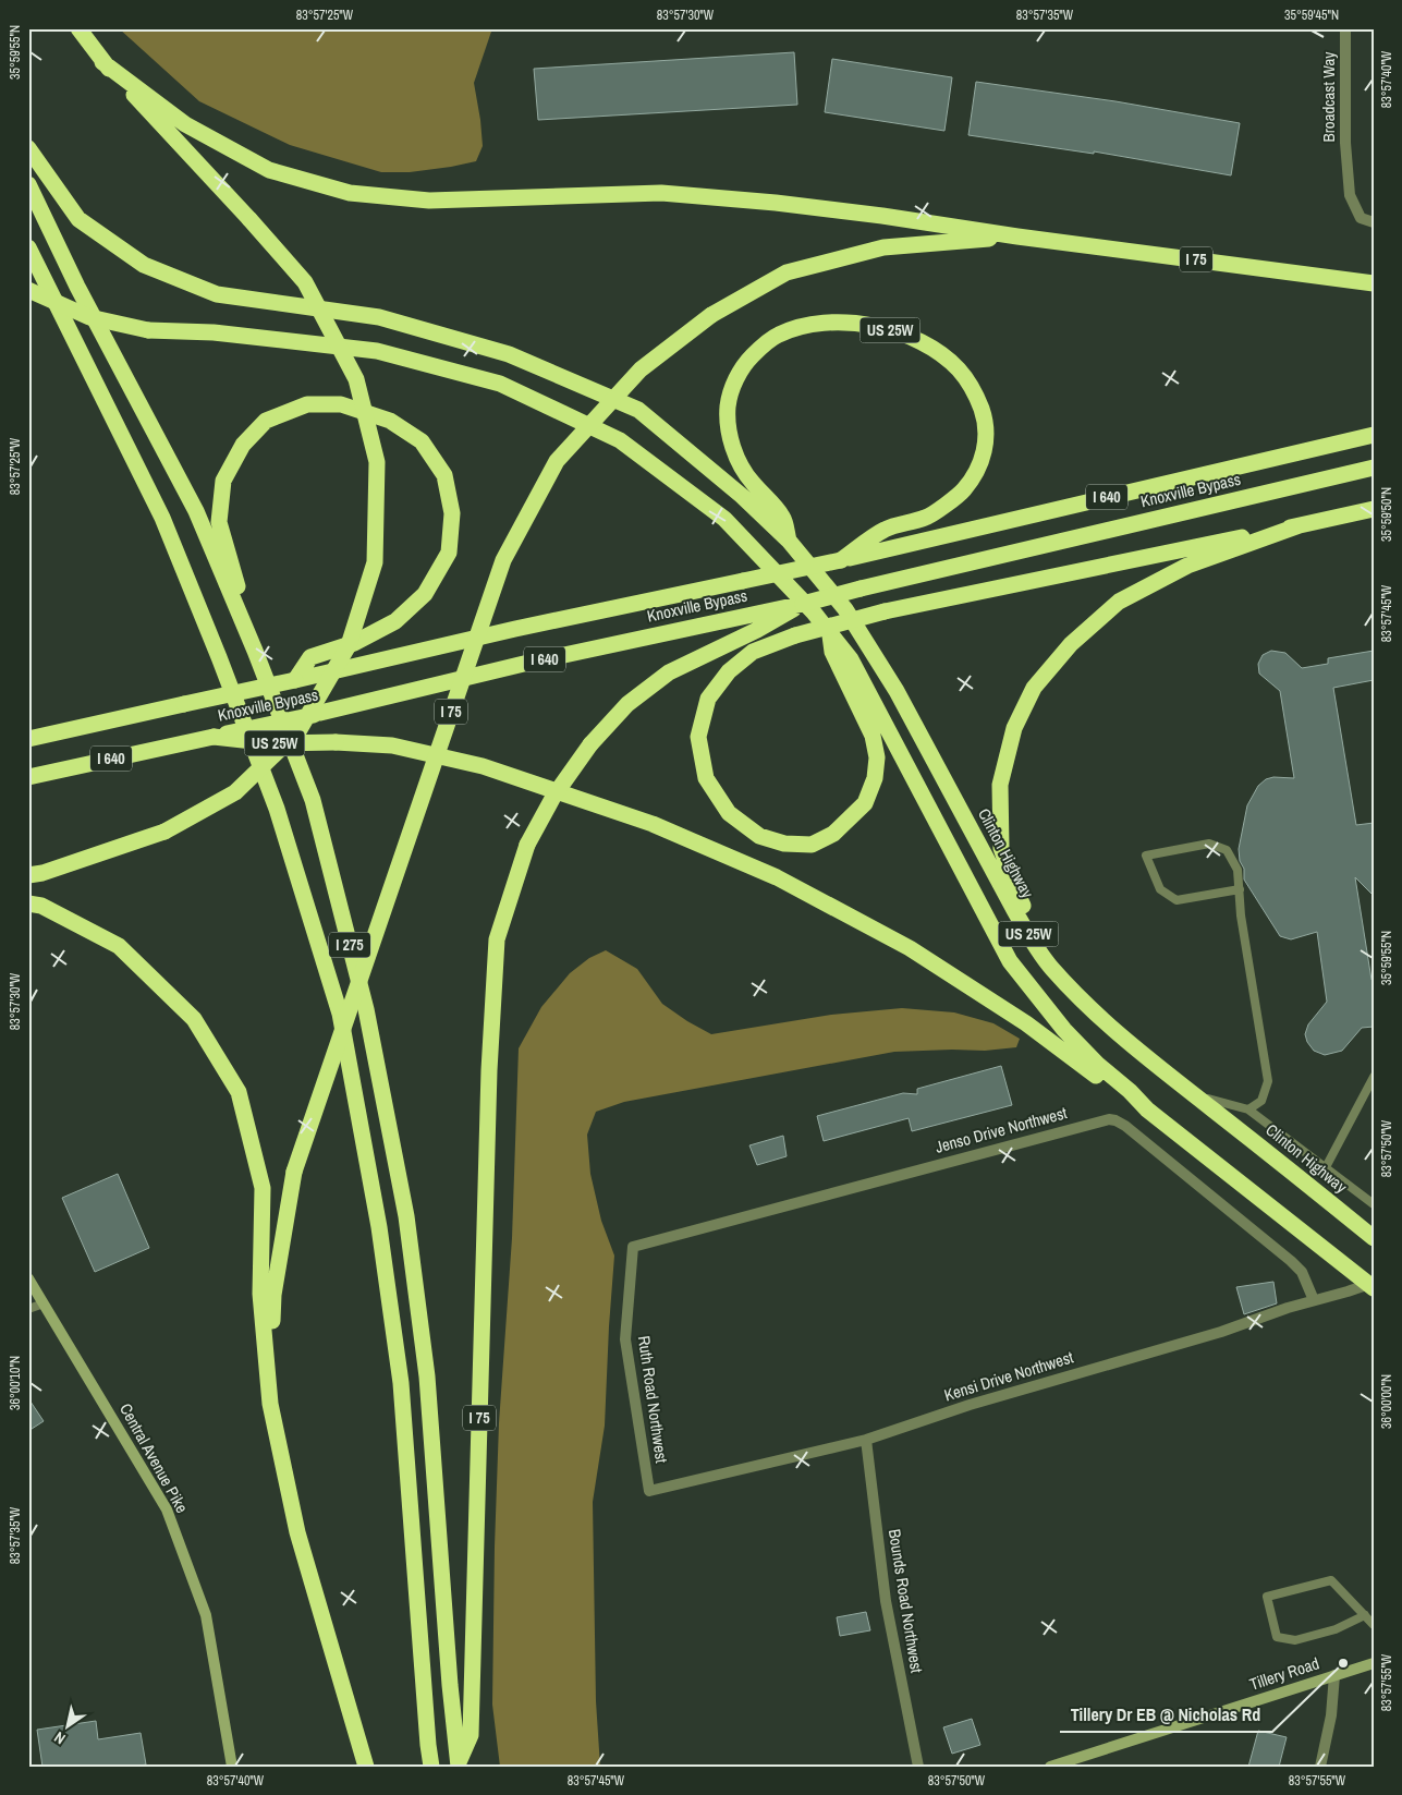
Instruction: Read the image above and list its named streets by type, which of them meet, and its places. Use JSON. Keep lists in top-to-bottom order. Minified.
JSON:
{"streets":{"highway":["I 75","US 25W","Knoxville Bypass","I 640","Clinton Highway","I 275"],"main road":["Central Avenue Pike","Tillery Road"],"street":["Broadcast Way","Jenso Drive Northwest","Kensi Drive Northwest","Ruth Road Northwest","Bounds Road Northwest"]},"crossings":[["I 75","Knoxville Bypass"],["I 75","I 275"],["US 25W","Knoxville Bypass"],["US 25W","Clinton Highway"],["US 25W","Kensi Drive Northwest"],["Jenso Drive Northwest","Kensi Drive Northwest"],["Jenso Drive Northwest","Ruth Road Northwest"],["Kensi Drive Northwest","Ruth Road Northwest"],["Kensi Drive Northwest","Bounds Road Northwest"]],"places":["Tillery Dr EB @ Nicholas Rd"],"north":"bottom left","coordinates":["83°57'25\"W","83°57'30\"W","83°57'35\"W","35°59'45\"N","35°59'55\"N","83°57'40\"W","35°59'50\"N","83°57'45\"W","83°57'50\"W","36°00'10\"N","36°00'00\"N","83°57'55\"W"]}
